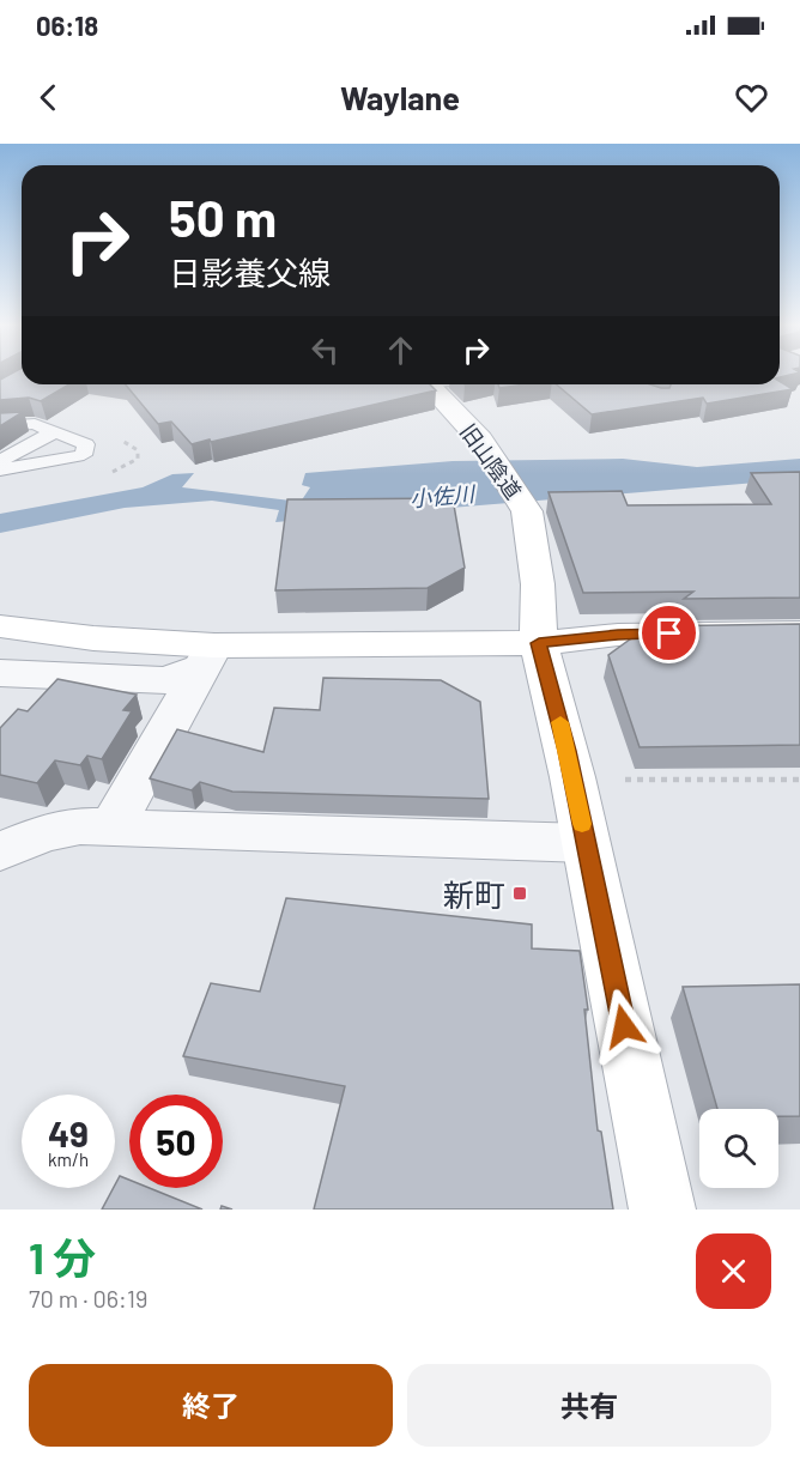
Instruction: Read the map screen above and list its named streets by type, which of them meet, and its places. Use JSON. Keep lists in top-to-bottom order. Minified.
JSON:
{"streets":{"street":["旧山陰道"]},"water":["小佐川"],"places":{"transit":["新町"]},"page":{"status":"06:18","header":"Waylane","turn":["50 m","日影養父線"],"speed":"49 km/h","limit":"50","heading":["1 分","70 m · 06:19"],"buttons":["終了","共有"]}}
